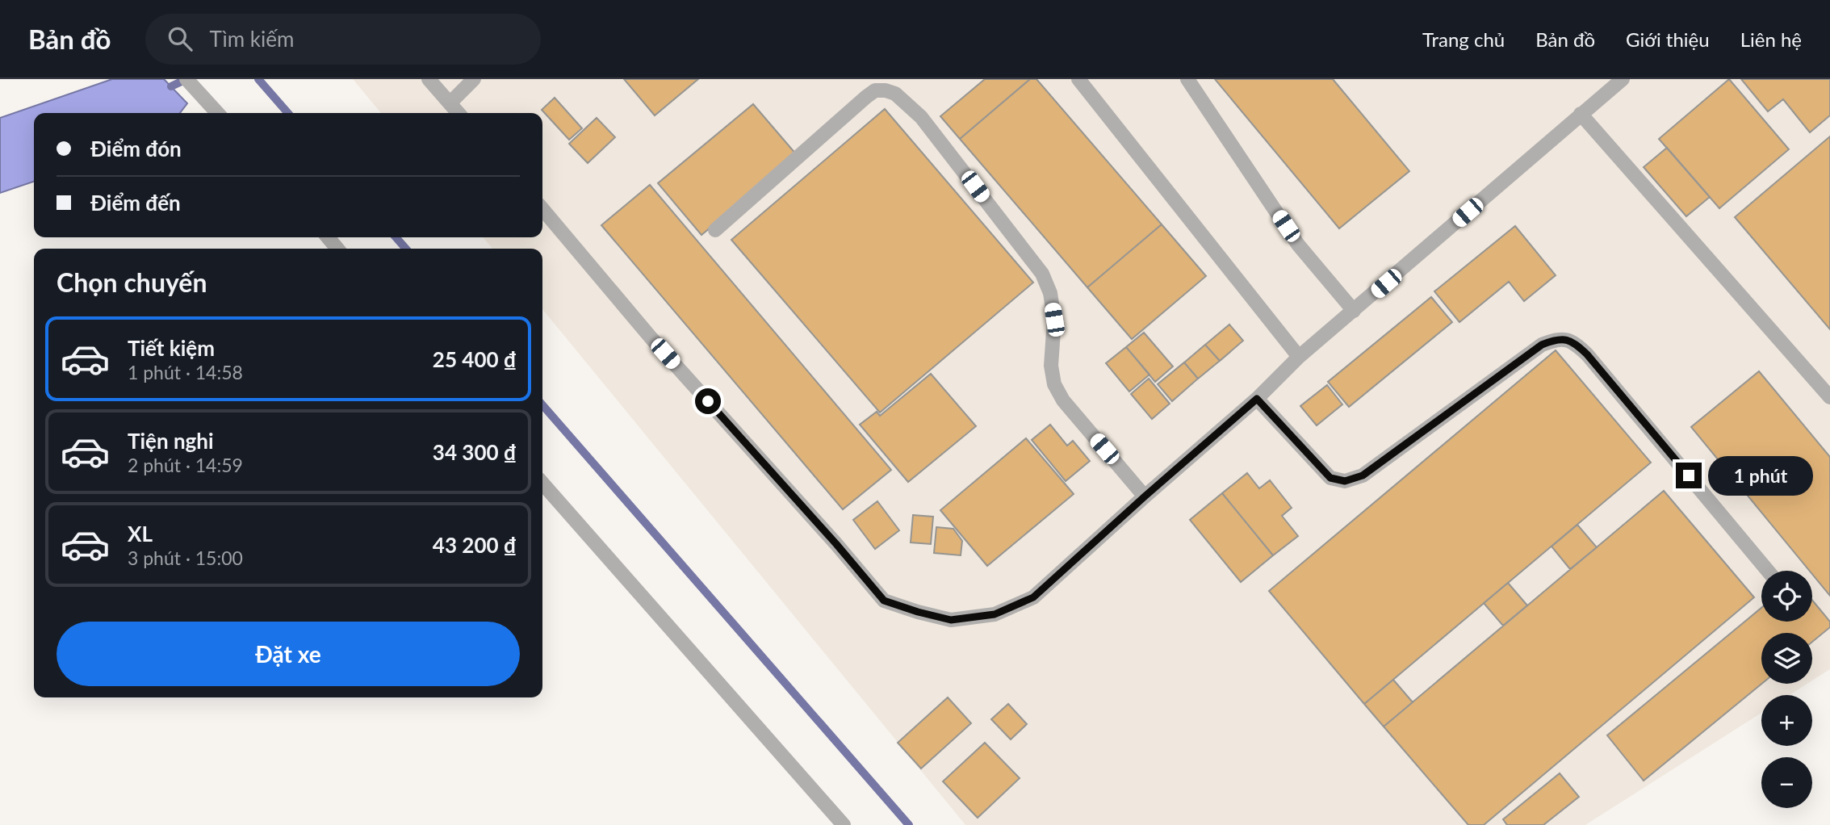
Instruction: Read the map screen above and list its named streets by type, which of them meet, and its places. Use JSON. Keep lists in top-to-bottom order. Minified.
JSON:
{"page":{"header":"Bản đồ","search":"Tìm kiếm","nav":["Trang chủ","Bản đồ","Giới thiệu","Liên hệ"],"banner":["Điểm đón","Điểm đến"],"heading":"Chọn chuyến","list":[{"name":"Tiết kiệm","note":"1 phút · 14:58","value":"25 400 ₫"},{"name":"Tiện nghi","note":"2 phút · 14:59","value":"34 300 ₫"},{"name":"XL","note":"3 phút · 15:00","value":"43 200 ₫"}],"bubble":"1 phút","map_buttons":["+","−"],"buttons":"Đặt xe"}}
